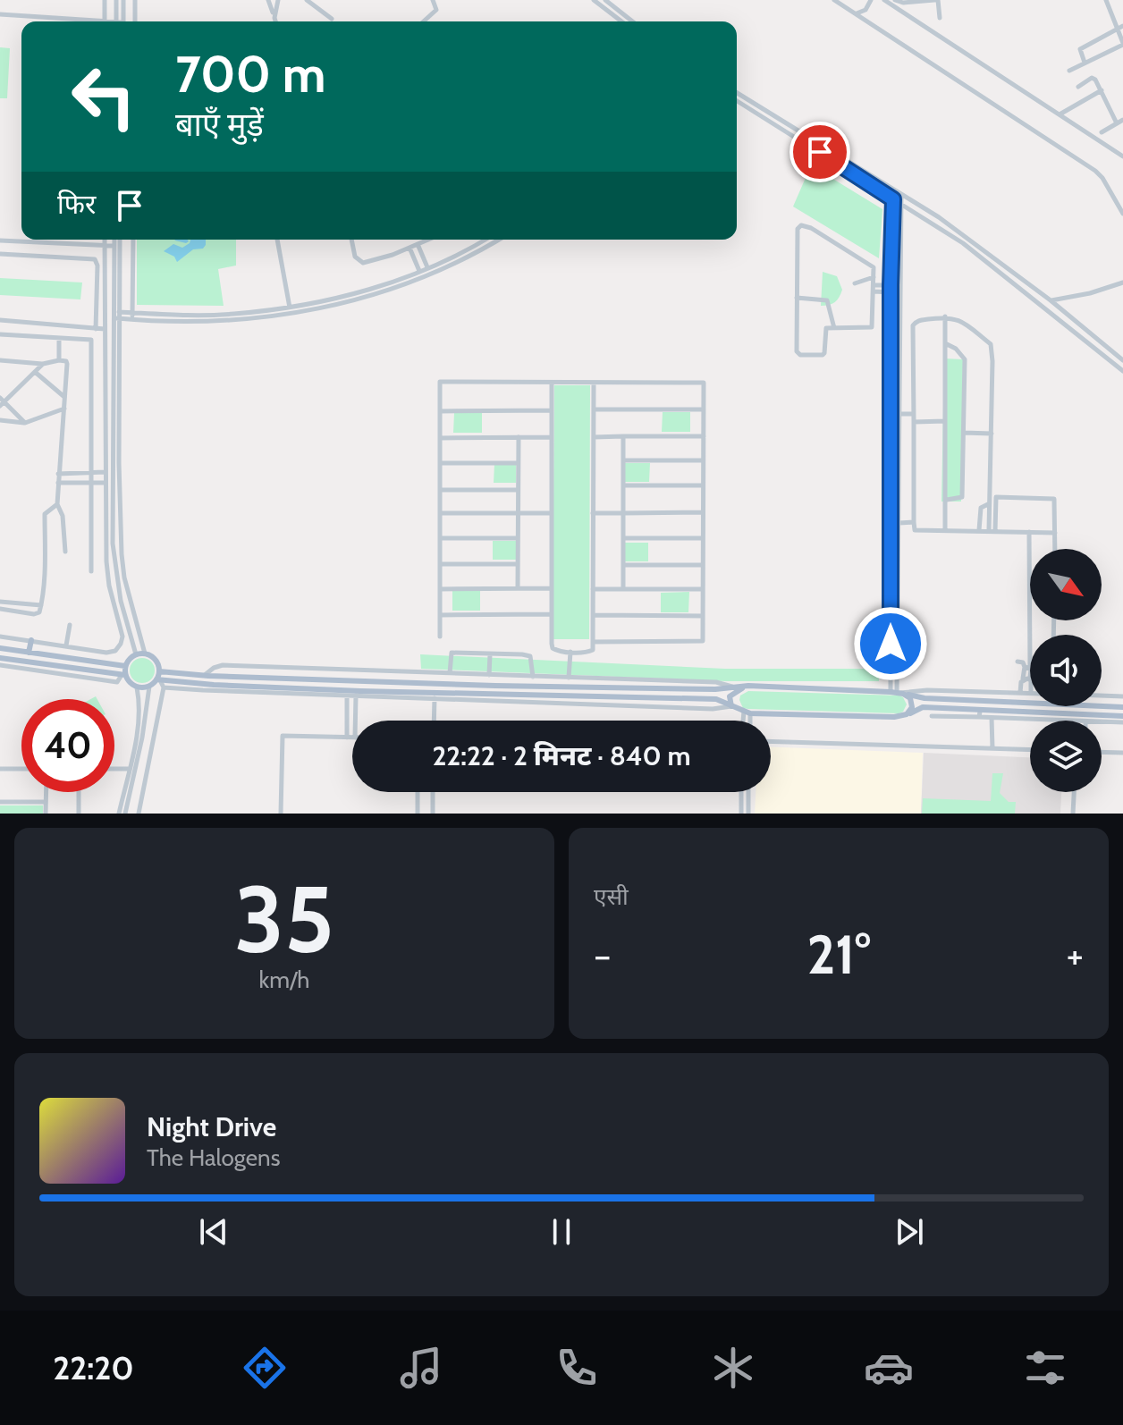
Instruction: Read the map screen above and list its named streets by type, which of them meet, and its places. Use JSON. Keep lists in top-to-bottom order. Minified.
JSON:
{"north":"bottom right","page":{"turn":["700 m","बाएँ मुड़ें"],"then":"फिर","limit":"40","trip":"22:22 · 2 मिनट · 840 m","tile":[["35","km/h"],"एसी"],"heat":["−","21°","+"],"song":["Night Drive","The Halogens"],"tabs":"22:20"}}
